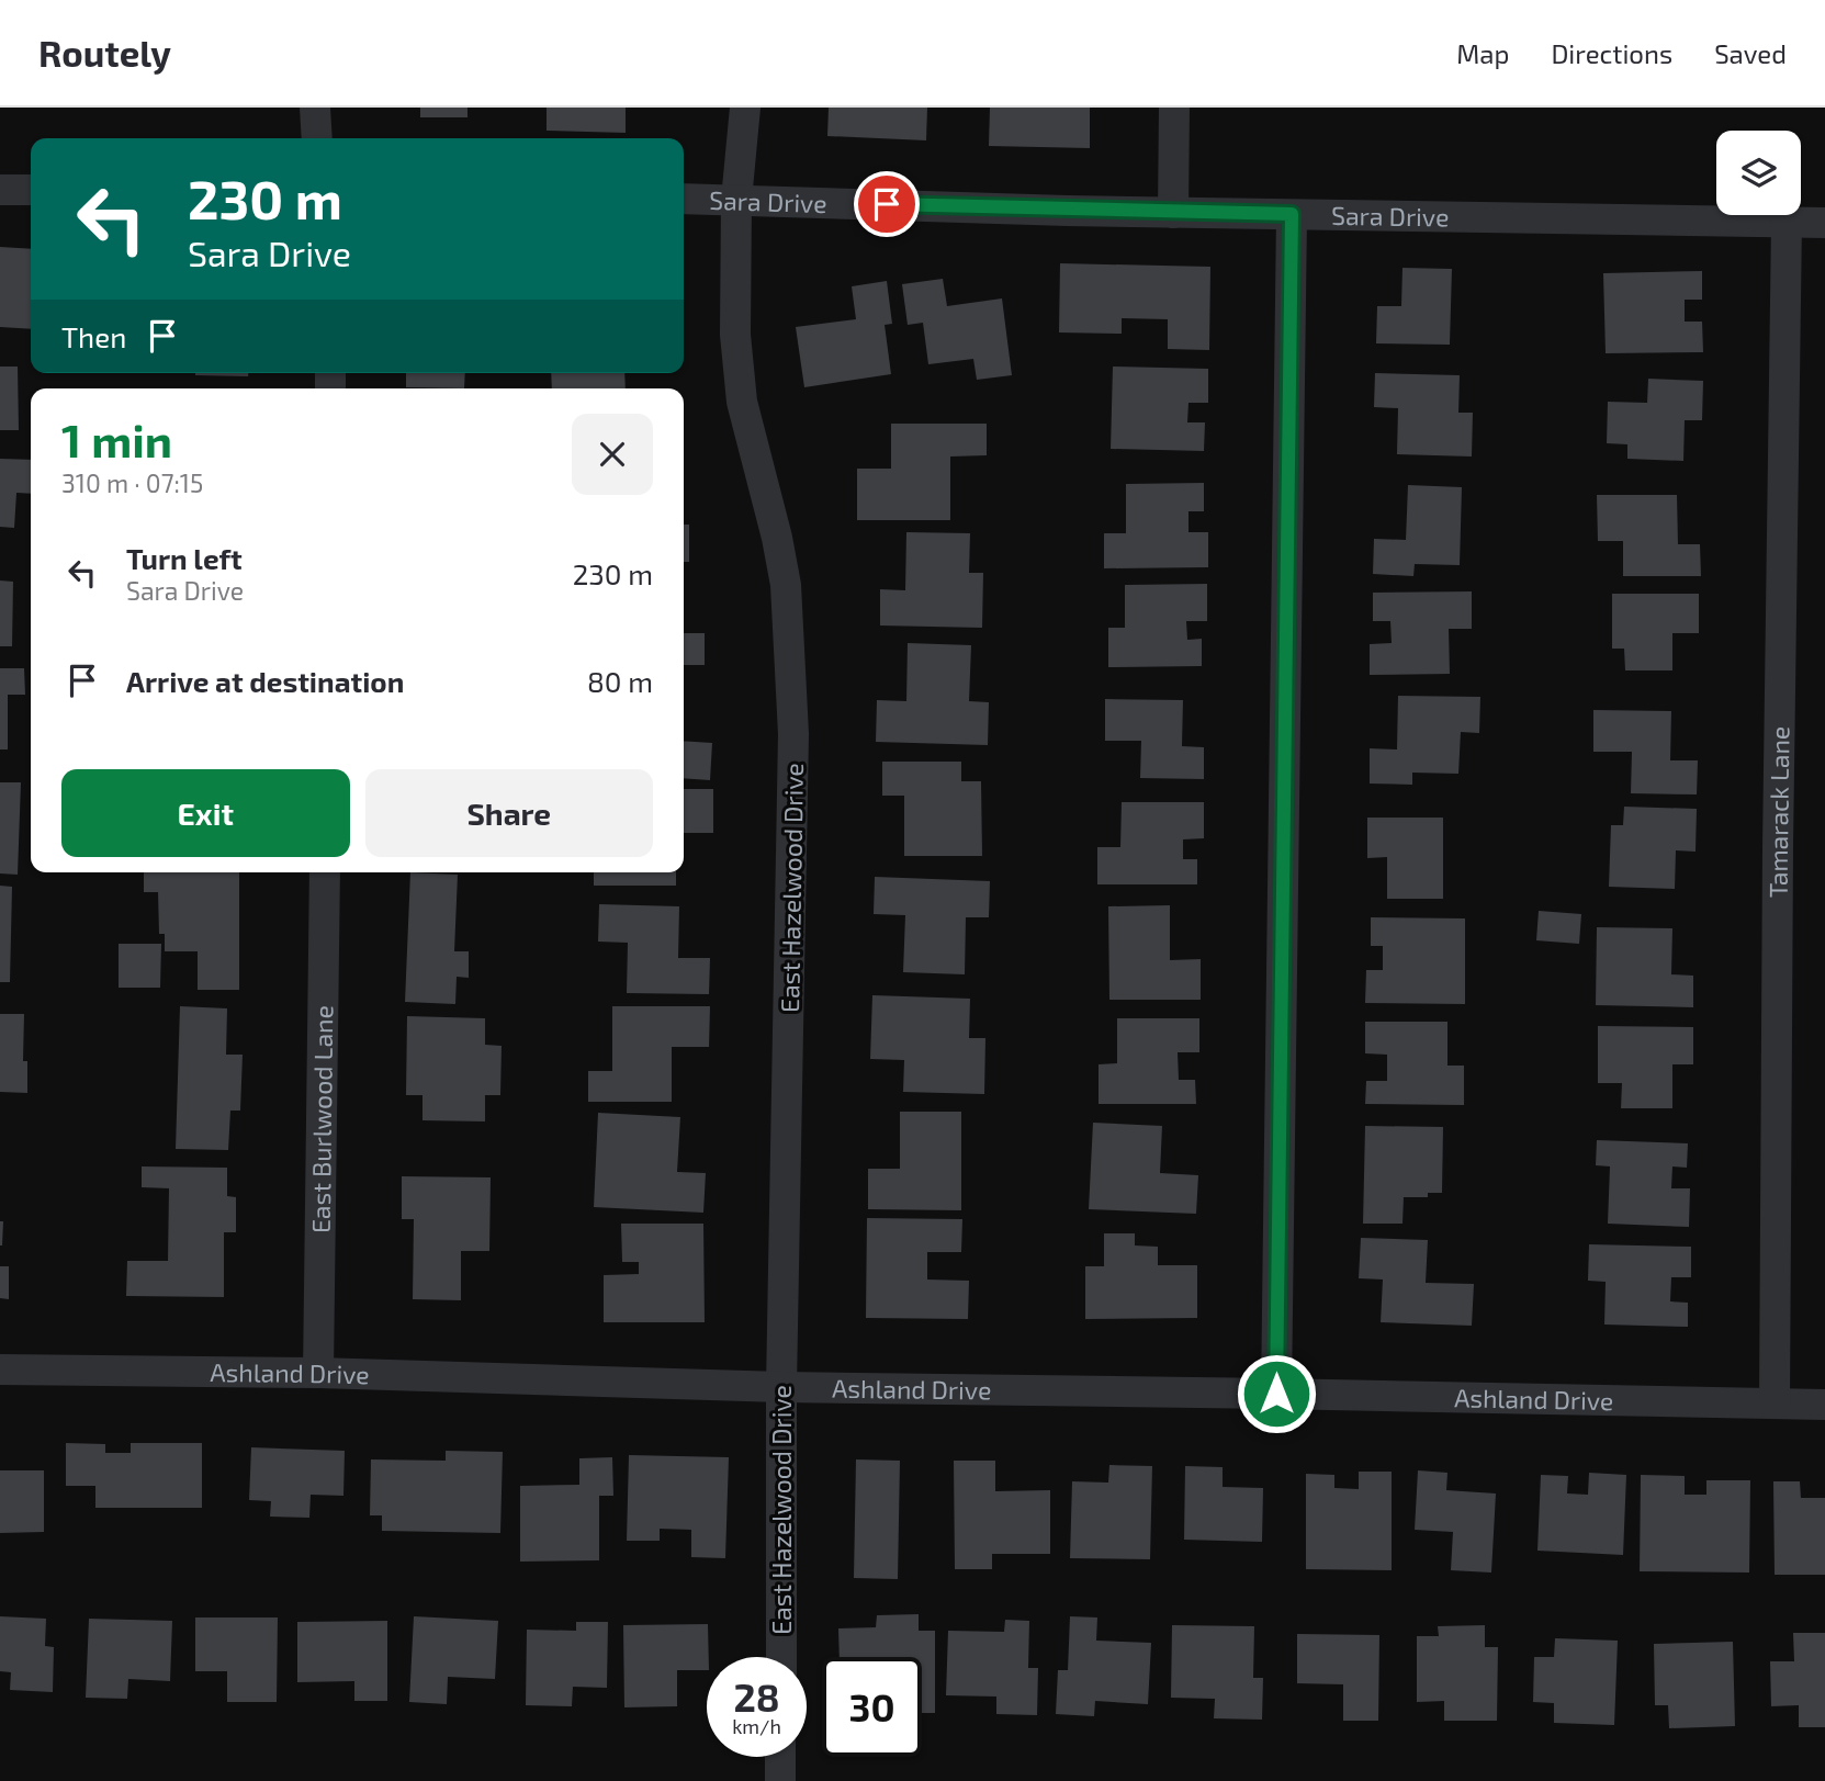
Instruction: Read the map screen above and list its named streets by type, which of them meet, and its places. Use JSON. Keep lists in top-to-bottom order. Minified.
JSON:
{"streets":{"street":["Sara Drive","Tamarack Lane","East Hazelwood Drive","East Burlwood Lane","Ashland Drive"]},"crossings":[["Sara Drive","Tamarack Lane"],["Sara Drive","East Hazelwood Drive"],["Tamarack Lane","Ashland Drive"],["East Hazelwood Drive","Ashland Drive"],["East Burlwood Lane","Ashland Drive"]],"page":{"header":"Routely","nav":["Map","Directions","Saved"],"turn":["230 m","Sara Drive"],"then":"Then","heading":["1 min","310 m · 07:15"],"list":[{"name":"Turn left","note":"Sara Drive","value":"230 m"},{"name":"Arrive at destination","value":"80 m"}],"buttons":["Exit","Share"],"speed":"28 km/h","limit":"30"}}
